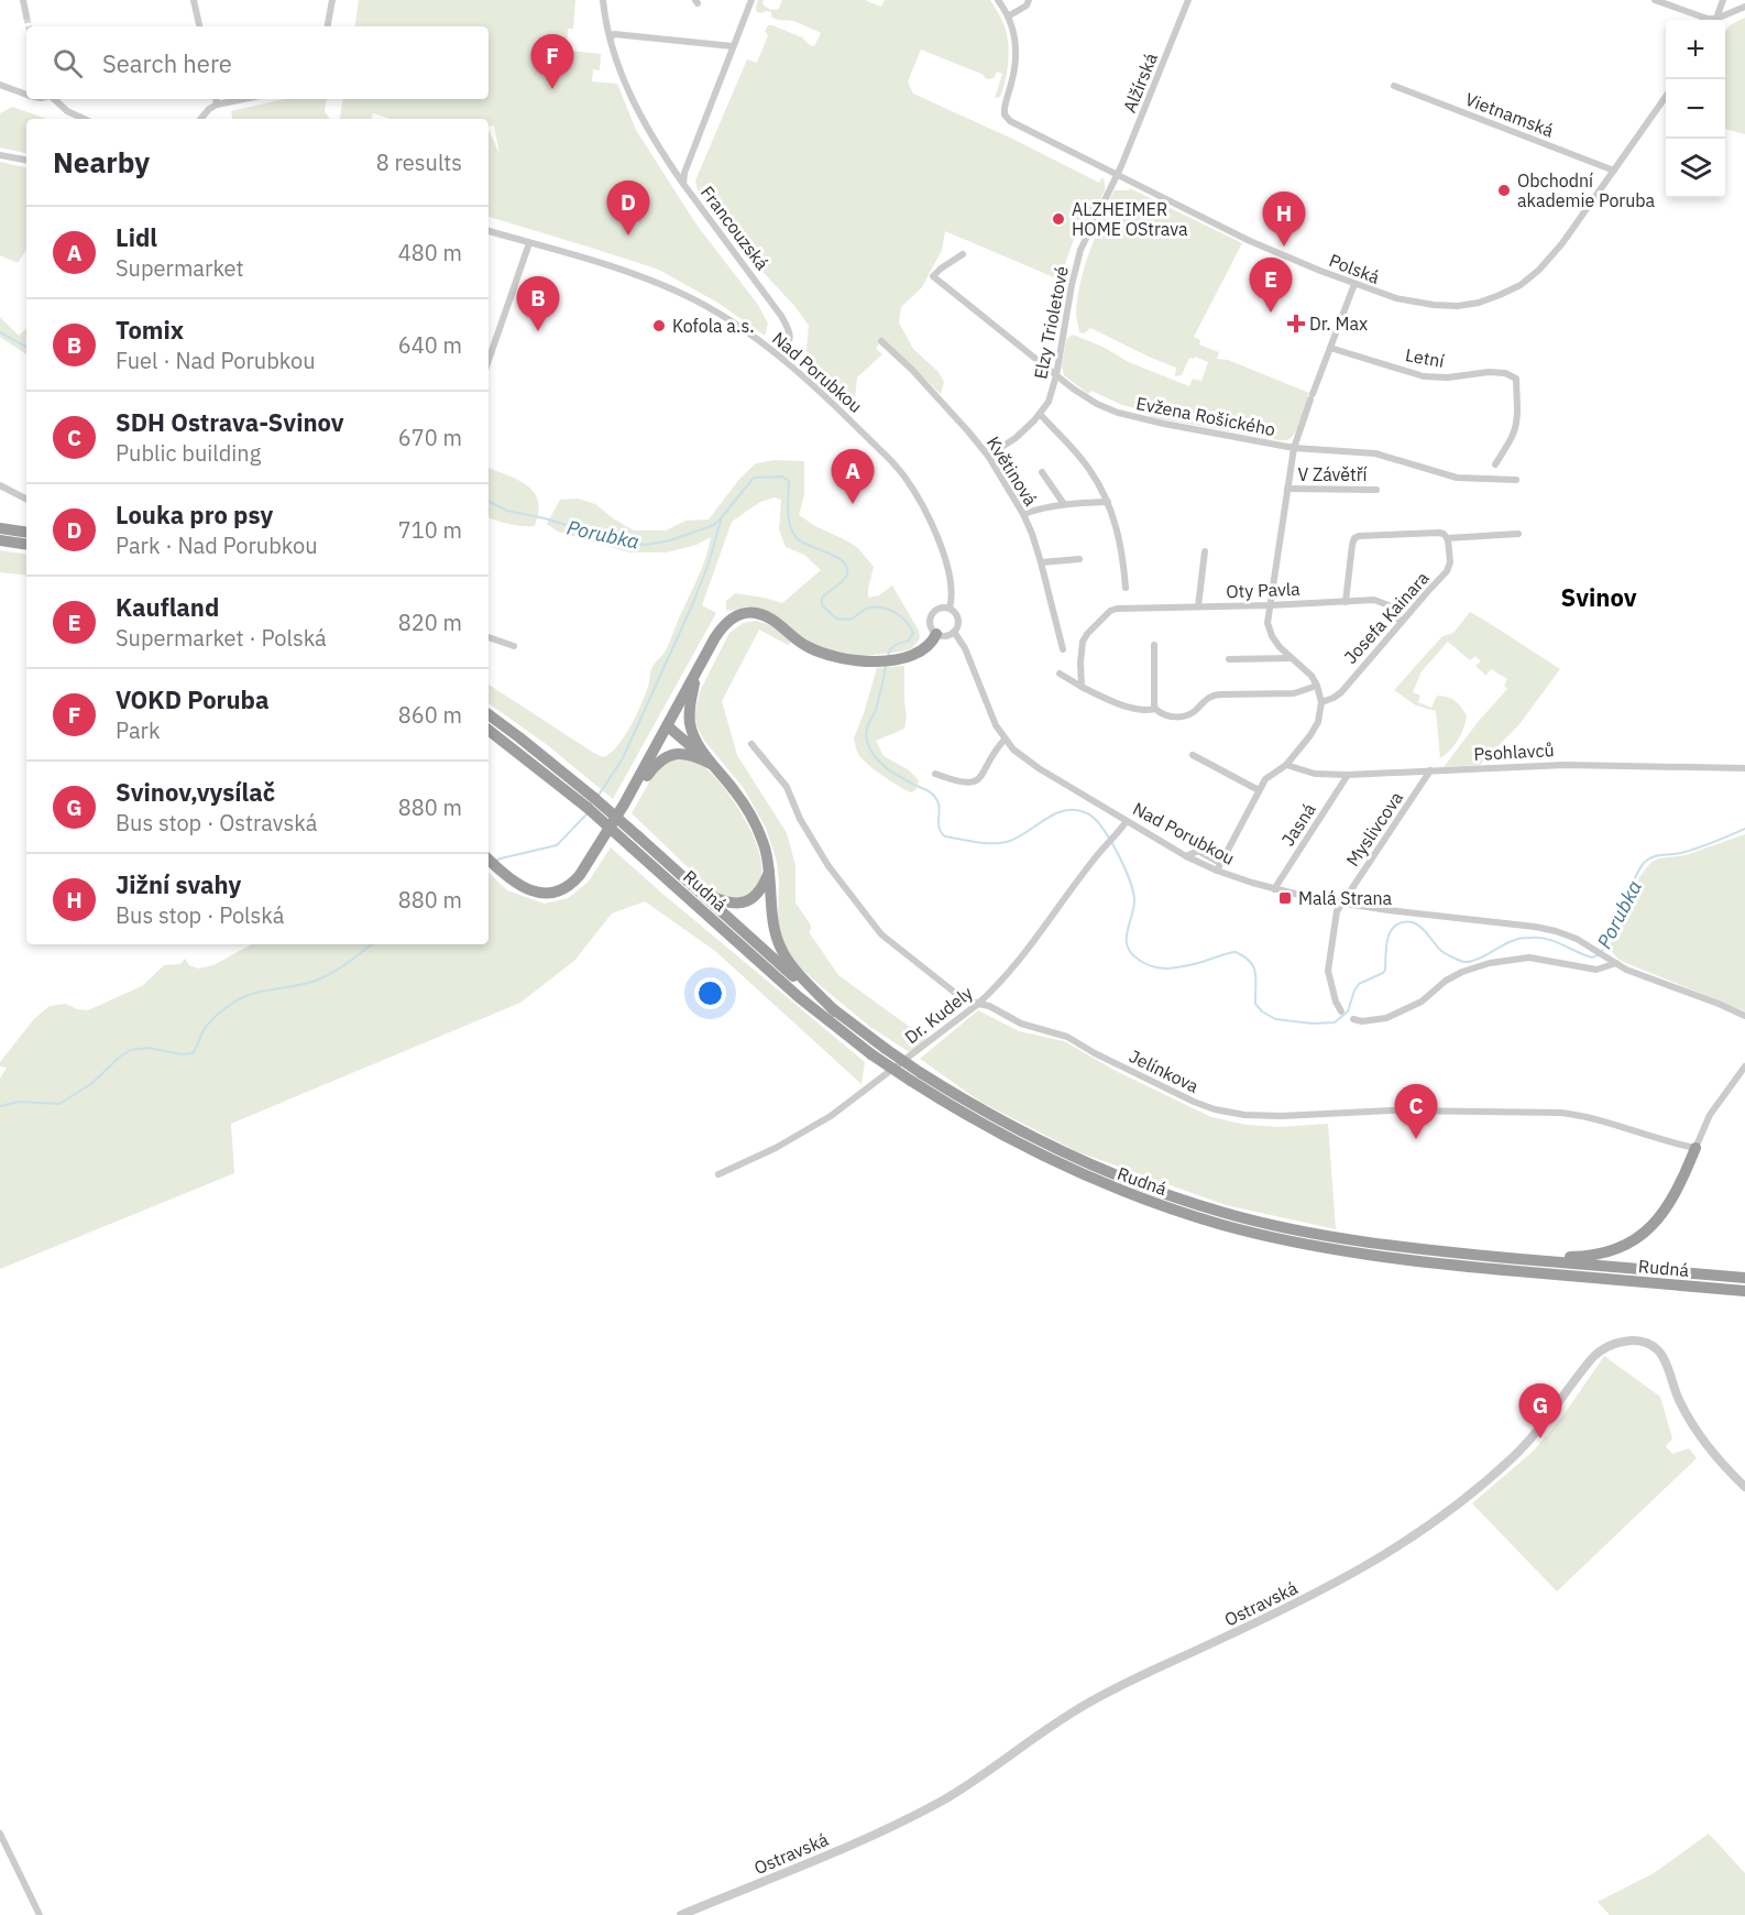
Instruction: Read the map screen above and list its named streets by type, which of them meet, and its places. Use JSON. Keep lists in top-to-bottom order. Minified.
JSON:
{"streets":{"highway":["Rudná"],"street":["Alžírská","Vietnamská","Francouzská","Polská","Elzy Trioletové","Letní","Nad Porubkou","Evžena Rošického","Květinová","V Závětří","Oty Pavla","Josefa Kainara","Psohlavců","Jasná","Myslivcova","Dr. Kudely","Jelínkova","Ostravská"]},"crossings":[["Alžírská","Polská"],["Alžírská","Elzy Trioletové"],["Vietnamská","Polská"],["Francouzská","Nad Porubkou"],["Polská","Elzy Trioletové"],["Polská","V Závětří"],["Elzy Trioletové","Evžena Rošického"],["Elzy Trioletové","Květinová"],["Letní","V Závětří"],["Nad Porubkou","Jasná"],["Nad Porubkou","Myslivcova"],["Nad Porubkou","Dr. Kudely"],["Evžena Rošického","V Závětří"],["V Závětří","Oty Pavla"],["V Závětří","Josefa Kainara"],["Oty Pavla","Josefa Kainara"],["Psohlavců","Jasná"],["Psohlavců","Myslivcova"],["Dr. Kudely","Jelínkova"]],"districts":["Svinov"],"water":["Porubka"],"places":{"other":["Obchodní akademie Poruba","ALZHEIMER HOME OStrava","Kofola a.s."],"health":["Dr. Max"],"transit":["Malá Strana"]},"page":{"map_buttons":["+","−"],"search":"Search here","pins":["F","D","H","E","B","A","C","G"],"heading":["Nearby","8 results"],"list":[{"mark":"A","name":"Lidl","note":"Supermarket","value":"480 m"},{"mark":"B","name":"Tomix","note":"Fuel · Nad Porubkou","value":"640 m"},{"mark":"C","name":"SDH Ostrava-Svinov","note":"Public building","value":"670 m"},{"mark":"D","name":"Louka pro psy","note":"Park · Nad Porubkou","value":"710 m"},{"mark":"E","name":"Kaufland","note":"Supermarket · Polská","value":"820 m"},{"mark":"F","name":"VOKD Poruba","note":"Park","value":"860 m"},{"mark":"G","name":"Svinov,vysílač","note":"Bus stop · Ostravská","value":"880 m"},{"mark":"H","name":"Jižní svahy","note":"Bus stop · Polská","value":"880 m"}]}}
